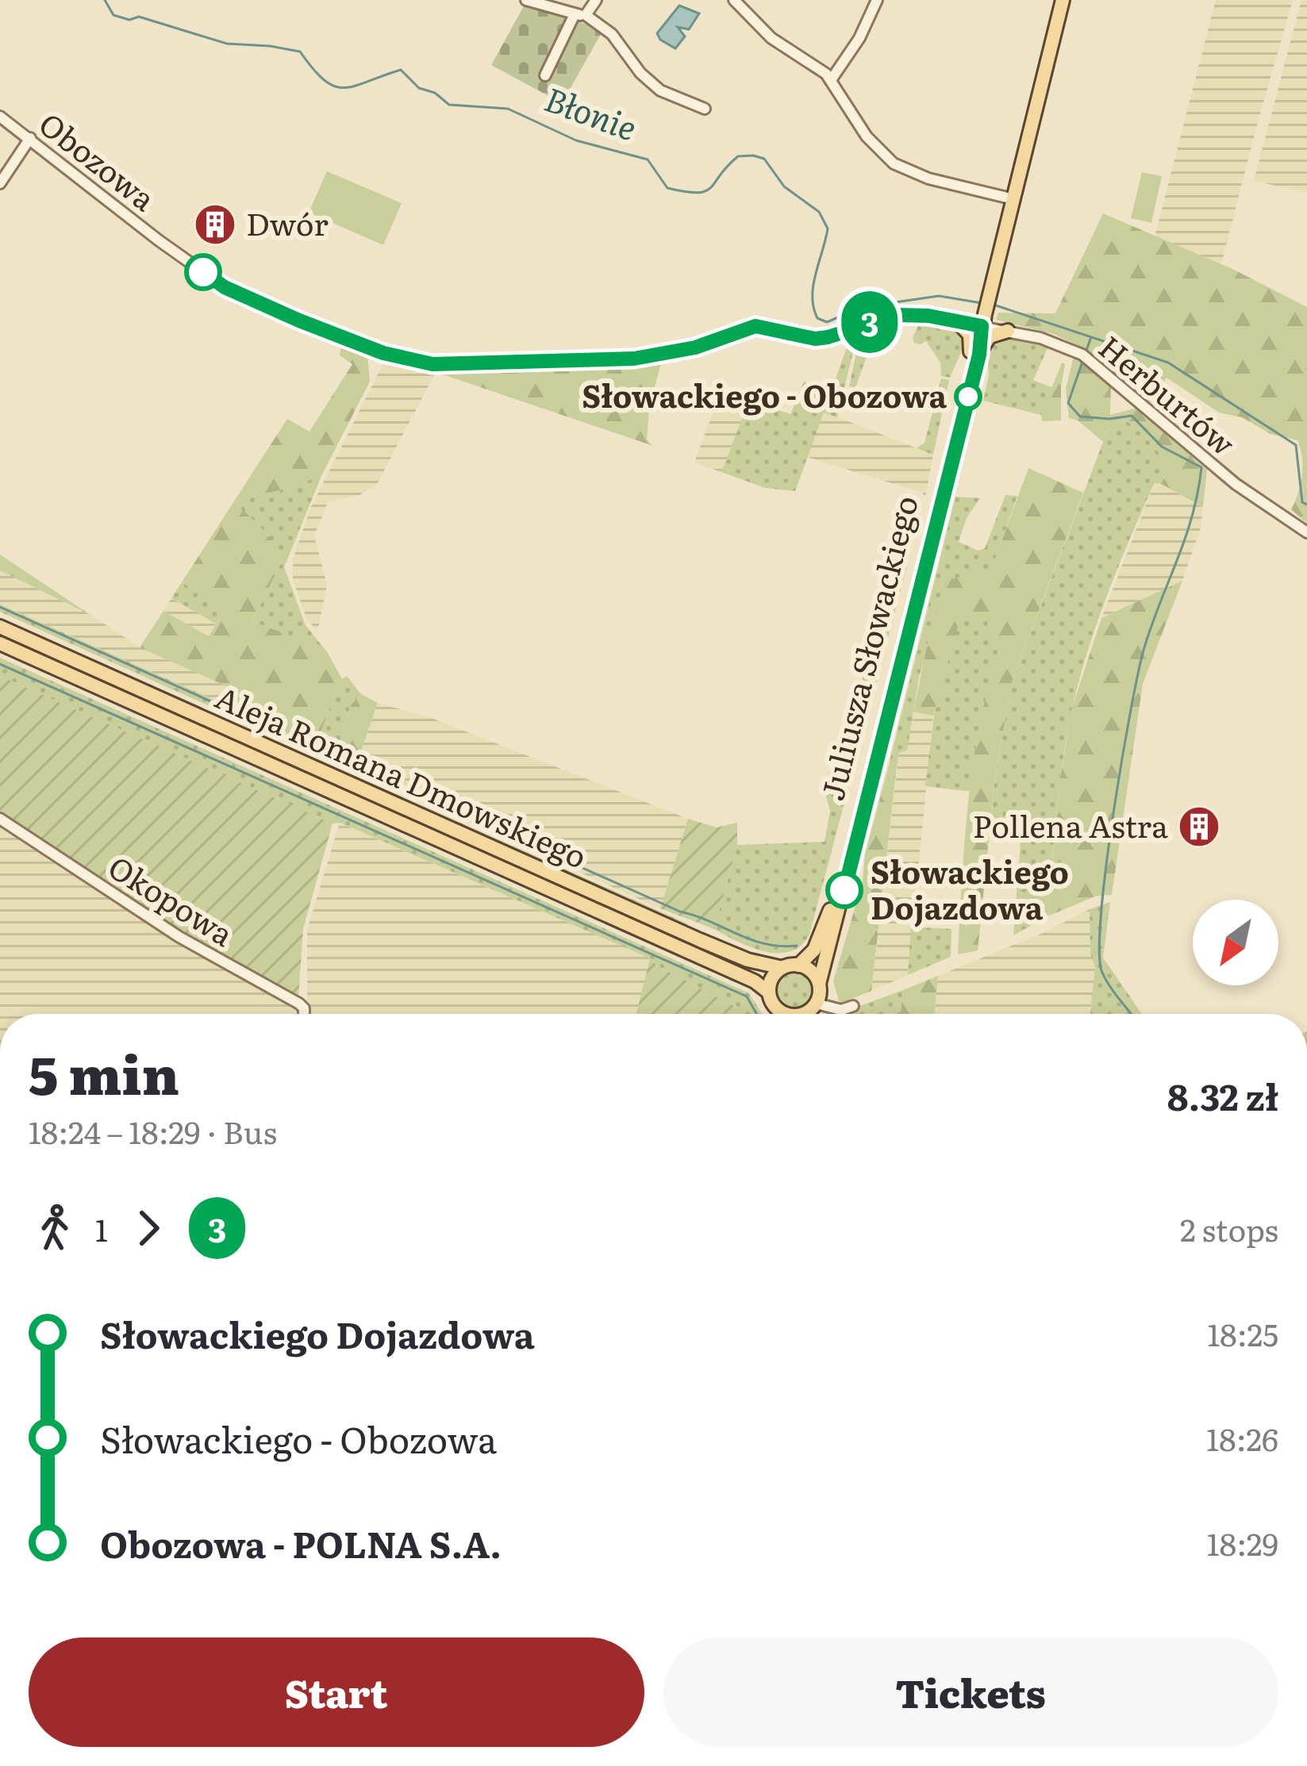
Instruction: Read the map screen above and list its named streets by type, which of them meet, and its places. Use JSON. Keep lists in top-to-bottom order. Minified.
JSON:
{"streets":{"main road":["Juliusza Słowackiego","Aleja Romana Dmowskiego"],"street":["Obozowa","Herburtów","Okopowa"]},"crossings":[["Obozowa","Herburtów"],["Obozowa","Juliusza Słowackiego"],["Herburtów","Juliusza Słowackiego"]],"water":["Błonie"],"places":{"building":["Dwór","Pollena Astra"],"other":["Słowackiego - Obozowa","Słowackiego Dojazdowa"]},"lines":["bus line 3"],"north":"bottom left","page":{"on_map":"3","heading":["5 min","18:24 – 18:29 · Bus","8.32 zł"],"legs":["1","3","2 stops"],"list":[{"name":"Słowackiego Dojazdowa","value":"18:25"},{"name":"Słowackiego - Obozowa","value":"18:26"},{"name":"Obozowa - POLNA S.A.","value":"18:29"}],"buttons":["Start","Tickets"]}}
